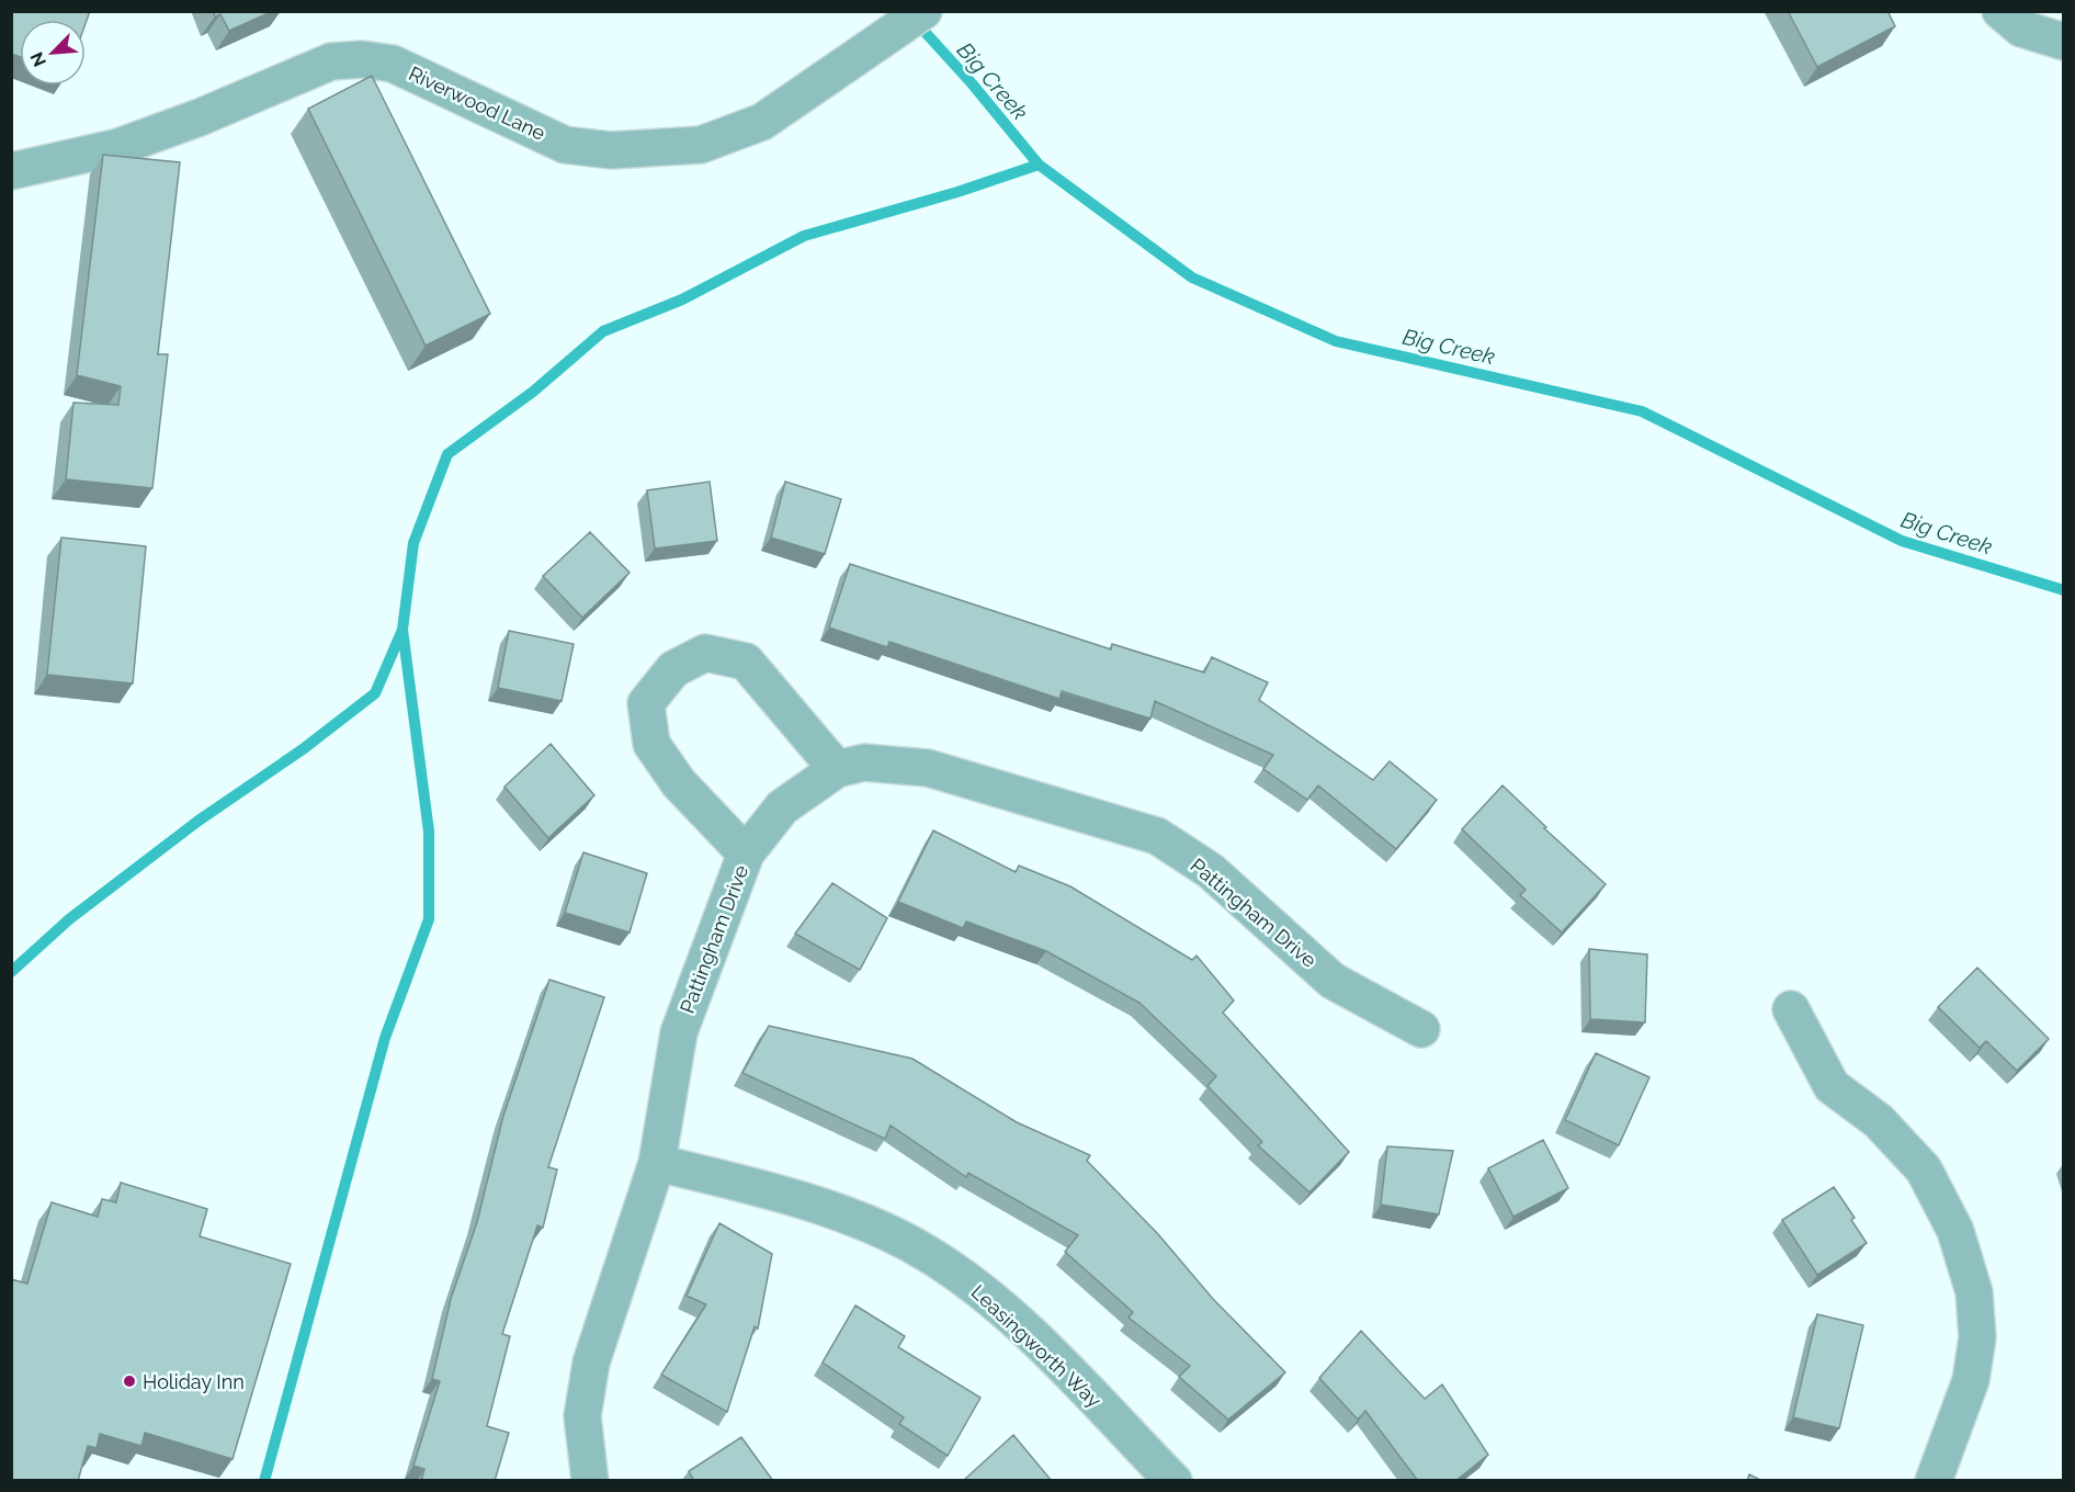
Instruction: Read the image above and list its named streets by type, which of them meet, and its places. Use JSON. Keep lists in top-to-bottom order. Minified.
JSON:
{"streets":{"street":["Riverwood Lane","Pattingham Drive","Leasingworth Way"]},"crossings":[["Pattingham Drive","Leasingworth Way"]],"water":["Big Creek"],"places":["Holiday Inn"],"north":"bottom left"}
